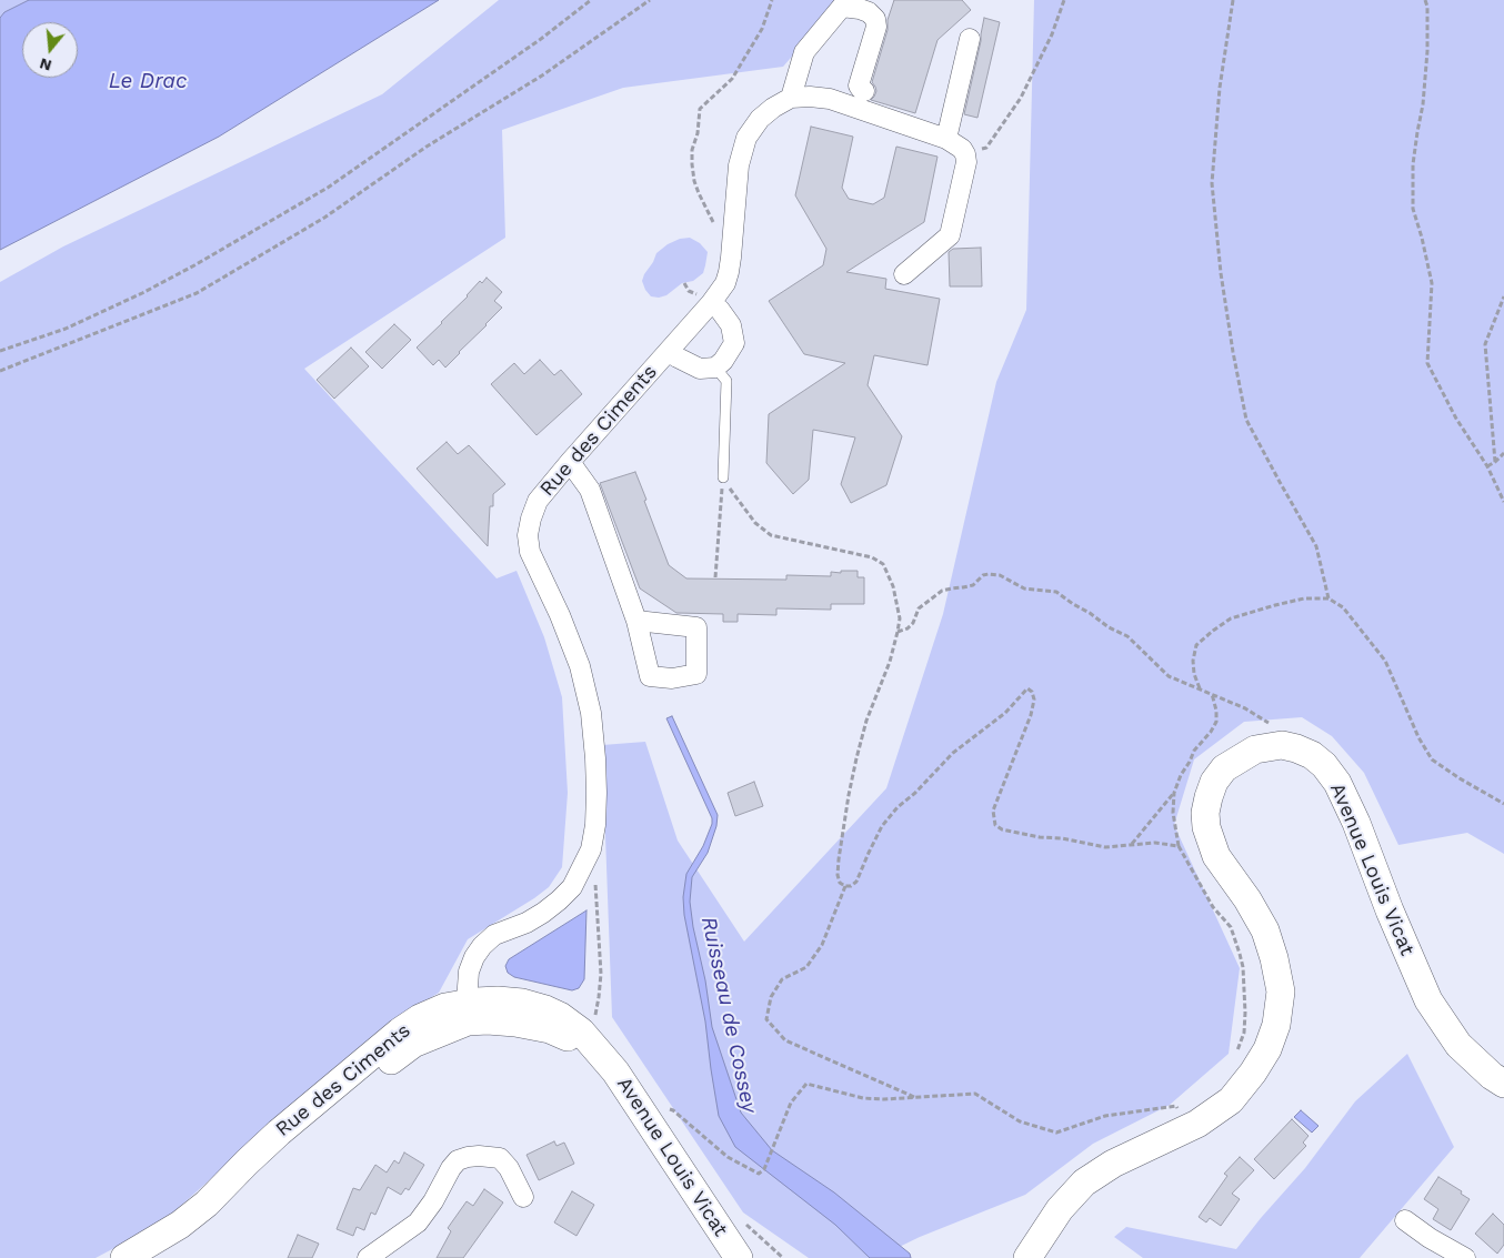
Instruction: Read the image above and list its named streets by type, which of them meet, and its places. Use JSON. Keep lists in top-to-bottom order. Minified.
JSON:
{"streets":{"main road":["Rue des Ciments","Avenue Louis Vicat"]},"crossings":[["Rue des Ciments","Avenue Louis Vicat"]],"water":["Le Drac","Ruisseau de Cossey"],"north":"bottom"}
